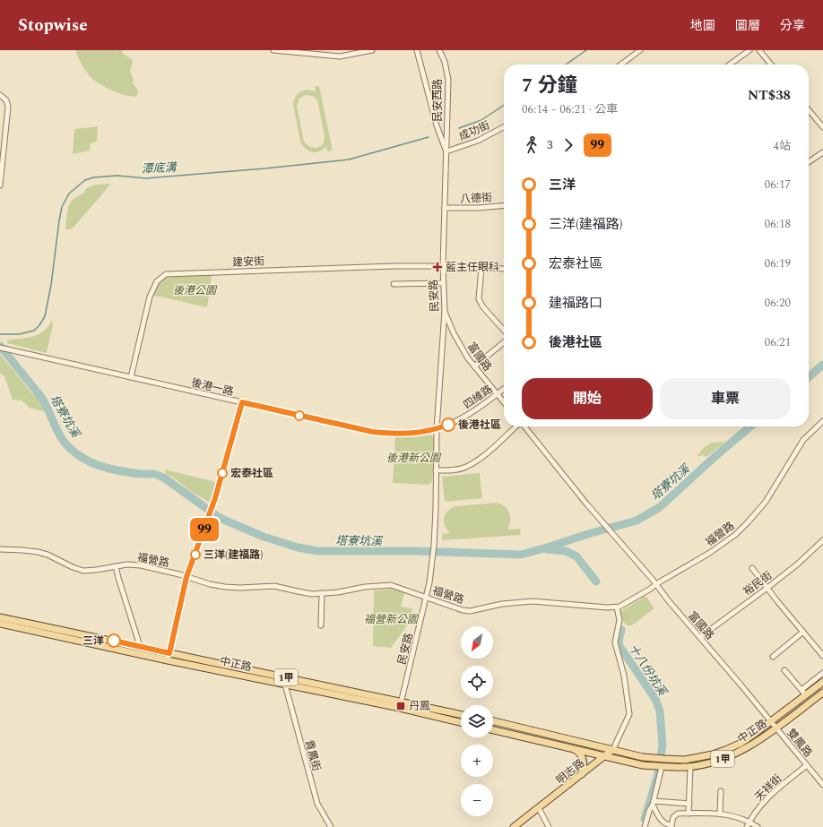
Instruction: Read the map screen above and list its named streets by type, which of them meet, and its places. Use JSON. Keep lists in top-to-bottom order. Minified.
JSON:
{"streets":{"main road":["中正路","1甲","明志路"],"street":["民安西路","成功街","八德街","建安街","民安路","富國路","後港一路","四維路","福營路","裕民街","雙鳳路","貴鳳街","天祥街"]},"crossings":[["民安西路","成功街"],["民安西路","民安路"],["成功街","民安路"],["八德街","民安路"],["建安街","民安路"],["建安街","後港一路"],["民安路","富國路"],["民安路","後港一路"],["民安路","四維路"],["民安路","福營路"],["民安路","中正路"],["富國路","四維路"],["富國路","福營路"],["富國路","裕民街"],["富國路","中正路"],["富國路","雙鳳路"],["後港一路","四維路"],["中正路","1甲"],["中正路","雙鳳路"],["中正路","貴鳳街"],["中正路","明志路"],["1甲","明志路"],["雙鳳路","天祥街"]],"water":["潭底溝","塔寮坑溪","十八份坑溪"],"parks":["後港公園","後港新公園","福營新公園"],"places":{"health":["藍主任眼科"],"other":["後港社區","宏泰社區","三洋(建福路)","三洋"],"transit":["丹鳳"]},"lines":["bus line 99"],"north":"bottom left","page":{"header":"Stopwise","nav":["地圖","圖層","分享"],"on_map":"99","heading":["7 分鐘","06:14 – 06:21 · 公車","NT$38"],"legs":["3","99","4站"],"list":[{"name":"三洋","value":"06:17"},{"name":"三洋(建福路)","value":"06:18"},{"name":"宏泰社區","value":"06:19"},{"name":"建福路口","value":"06:20"},{"name":"後港社區","value":"06:21"}],"buttons":["開始","車票"],"map_buttons":["+","−"]}}
